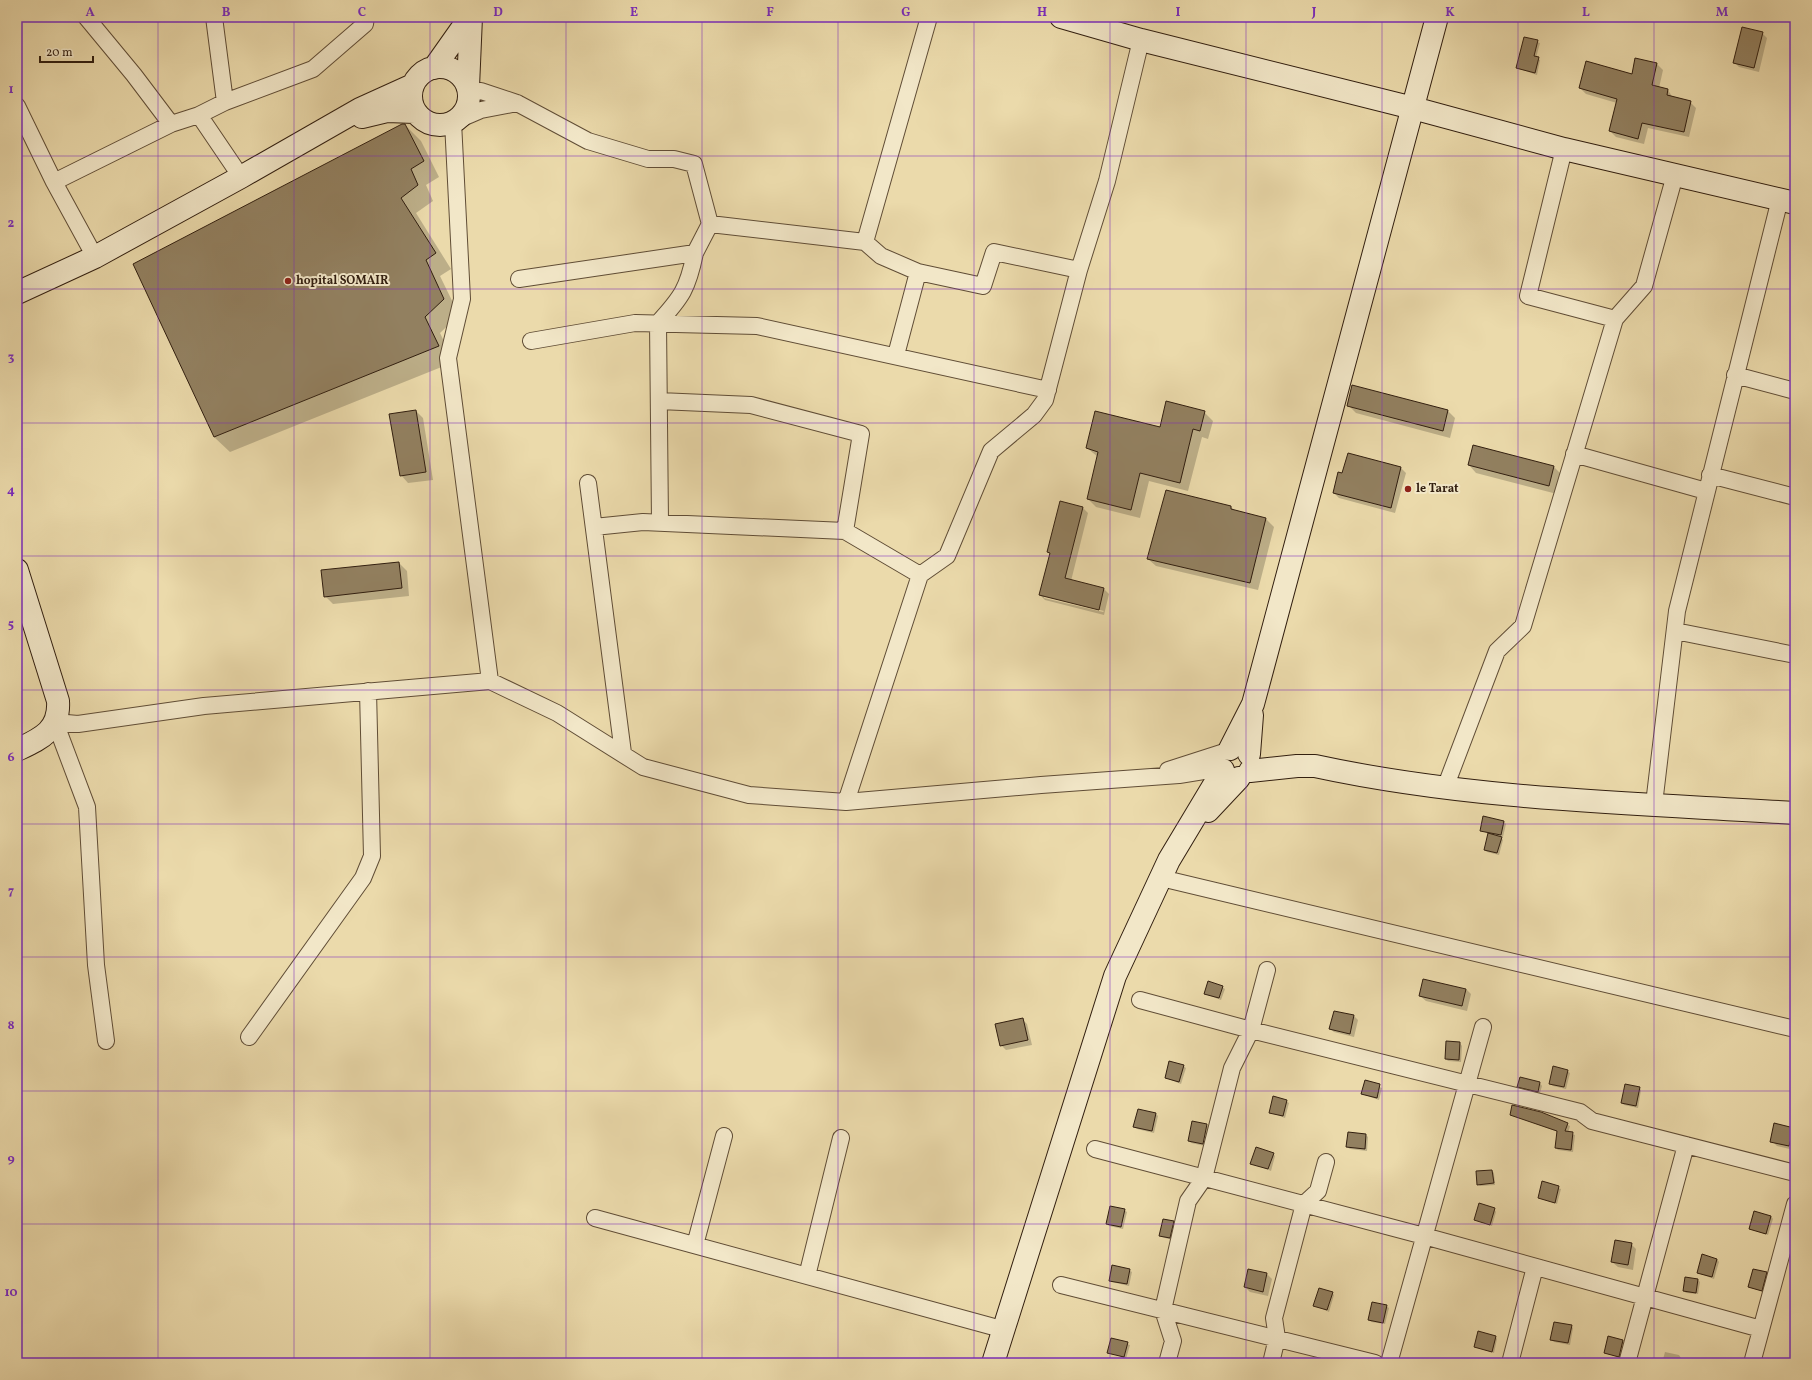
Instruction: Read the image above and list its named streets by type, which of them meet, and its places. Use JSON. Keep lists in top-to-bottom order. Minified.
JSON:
{"places":["hopital SOMAIR","le Tarat"],"scale_bar":"20 m","grid":{"columns":["A","B","C","D","E","F","G","H","I","J","K","L","M"],"rows":["1","2","3","4","5","6","7","8","9","10"]}}
